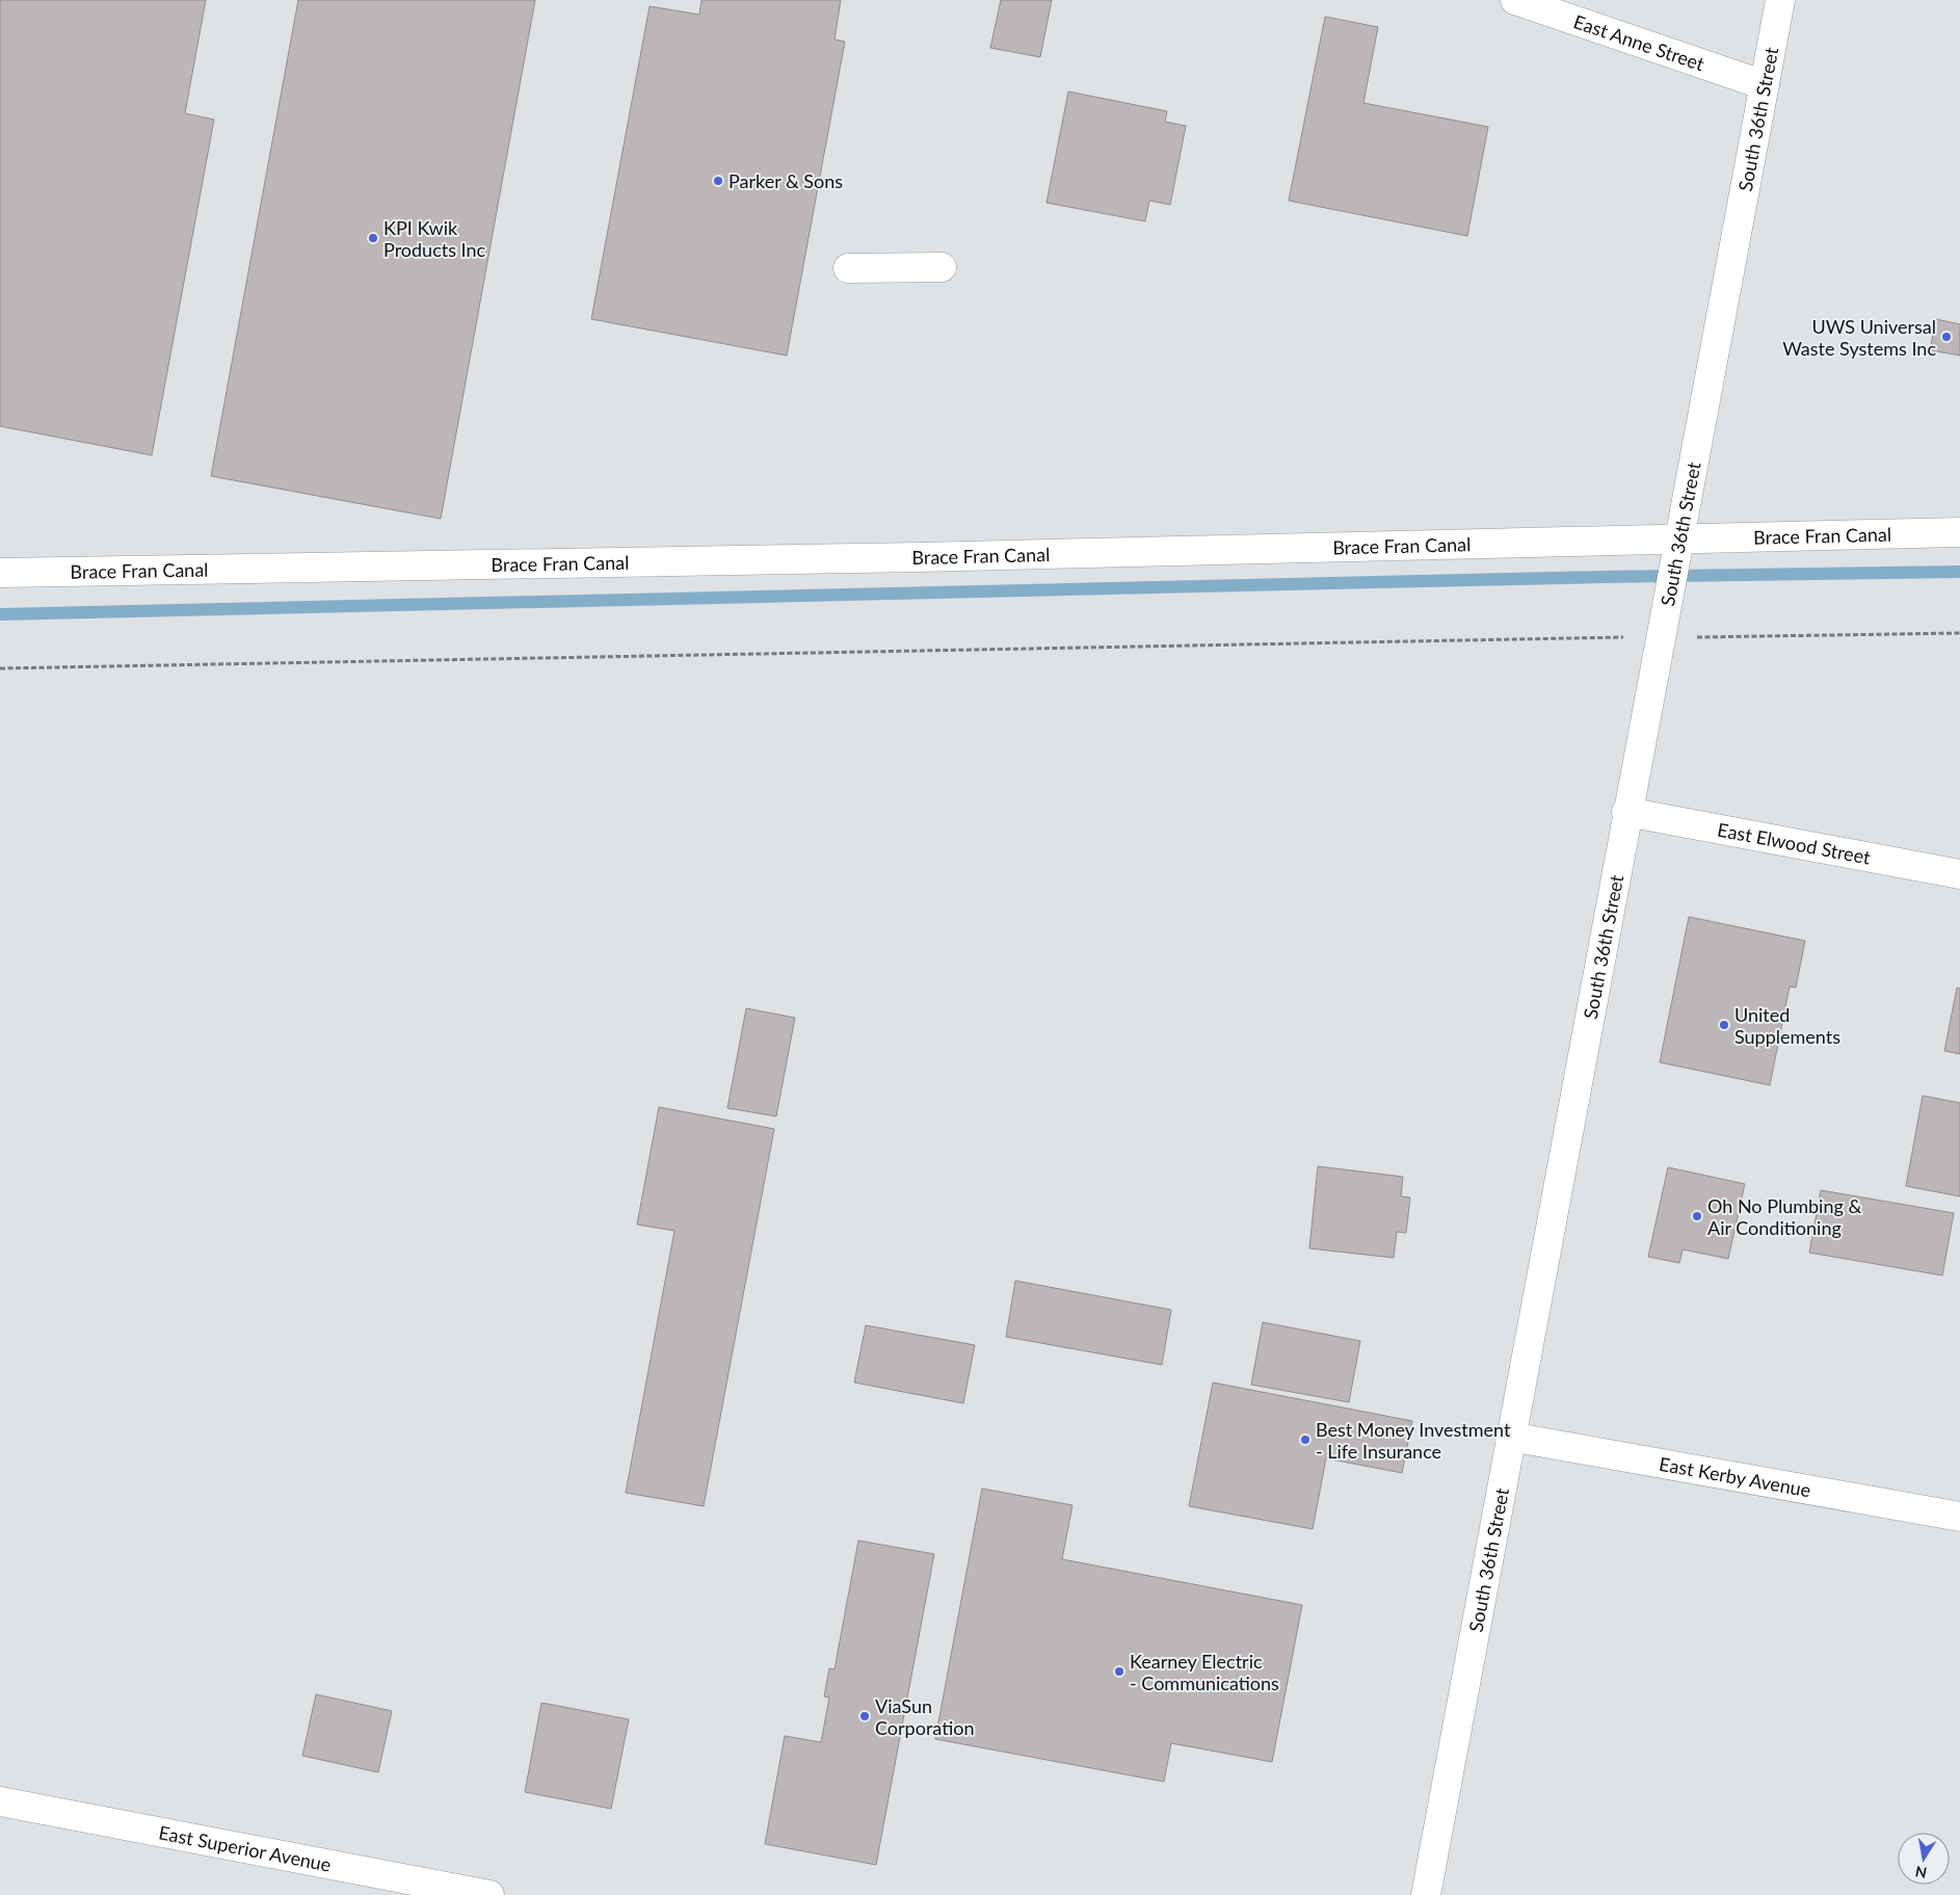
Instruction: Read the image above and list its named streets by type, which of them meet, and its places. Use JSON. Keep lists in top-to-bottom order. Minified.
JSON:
{"streets":{"street":["East Anne Street","South 36th Street","Brace Fran Canal","East Elwood Street","East Kerby Avenue","East Superior Avenue"]},"crossings":[["East Anne Street","South 36th Street"],["South 36th Street","Brace Fran Canal"],["South 36th Street","East Elwood Street"],["South 36th Street","East Kerby Avenue"]],"places":["Parker & Sons","KPI Kwik Products Inc","UWS Universal Waste Systems Inc","United Supplements","Oh No Plumbing & Air Conditioning","Best Money Investment - Life Insurance","Kearney Electric - Communications","ViaSun Corporation"],"north":"bottom"}
